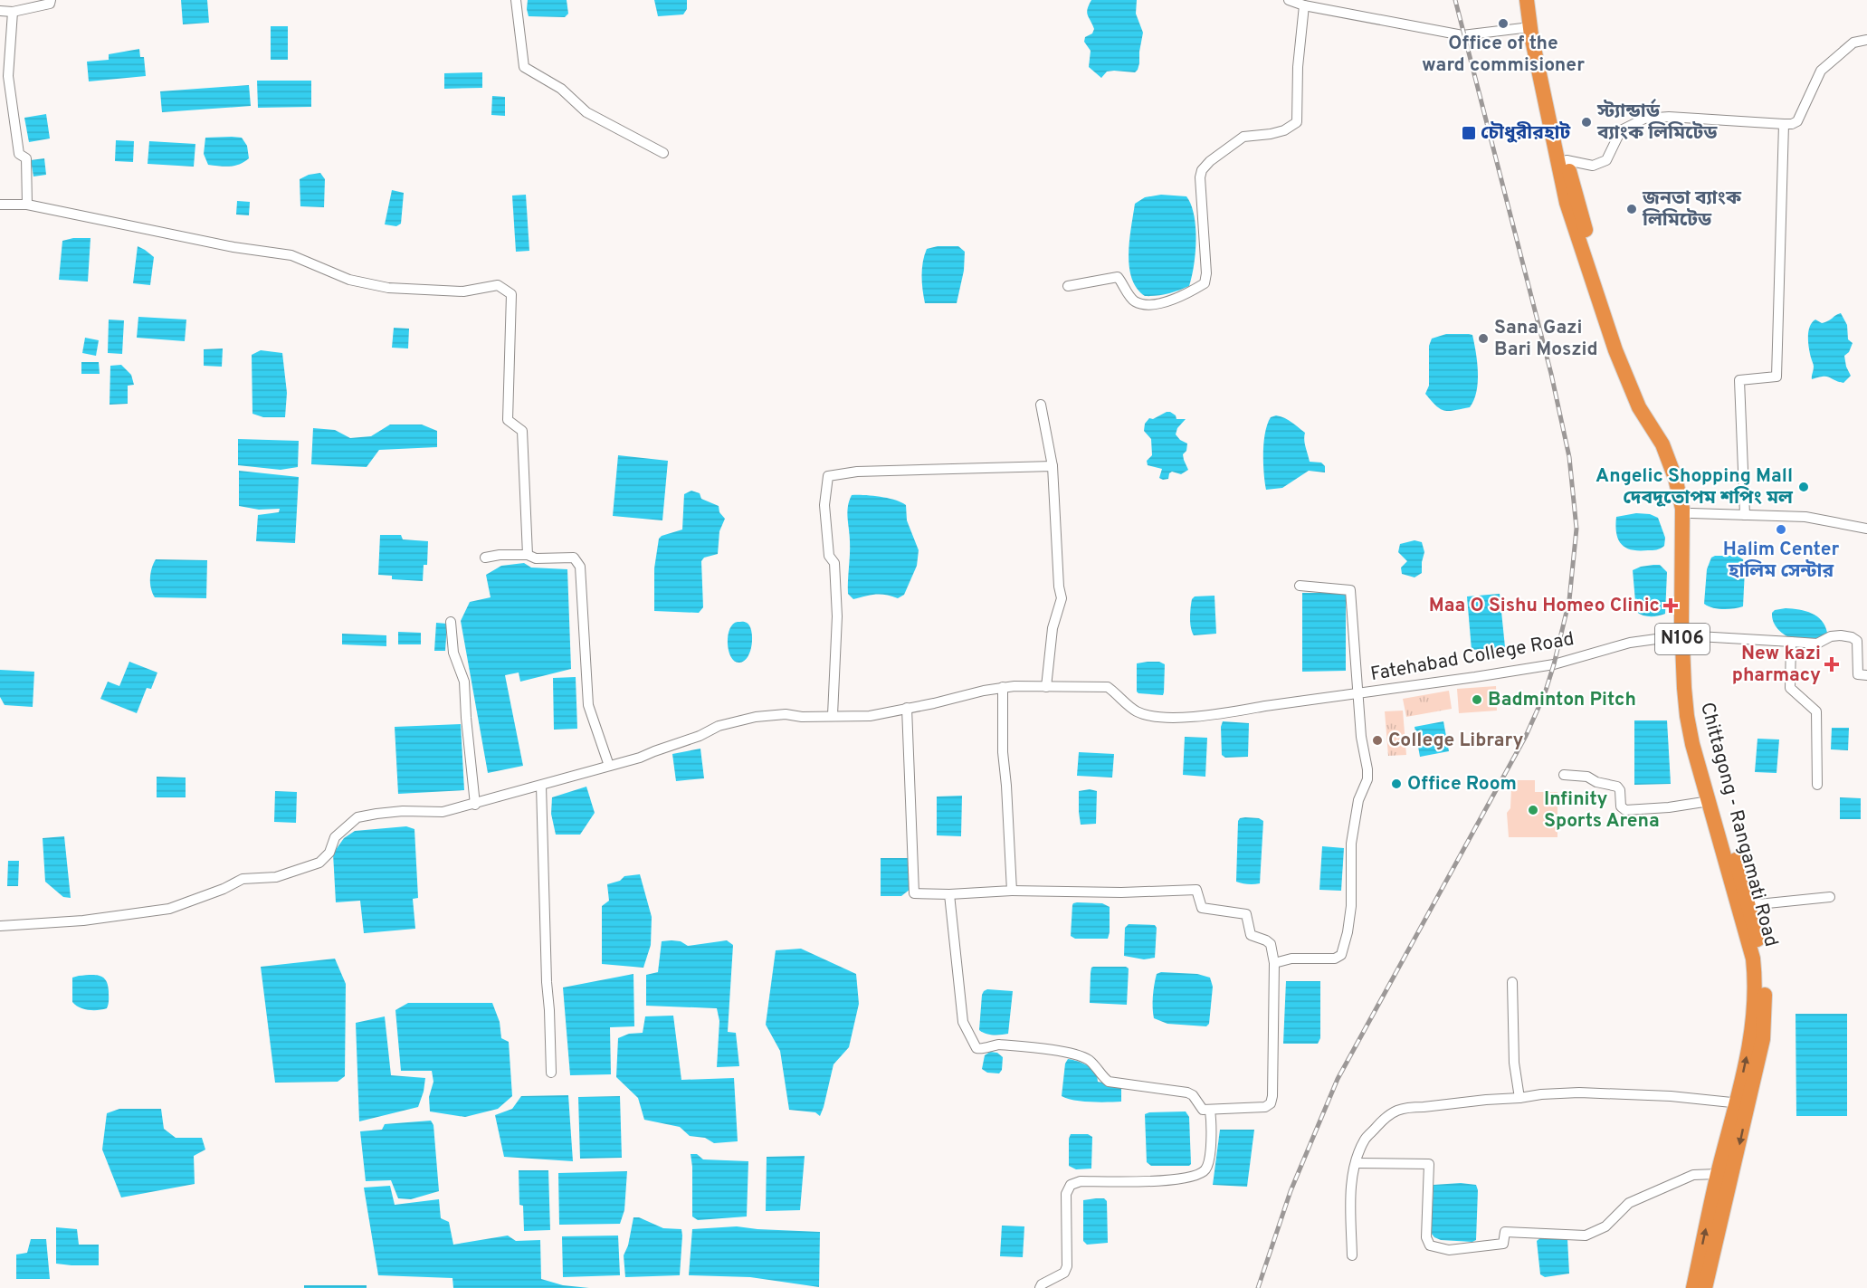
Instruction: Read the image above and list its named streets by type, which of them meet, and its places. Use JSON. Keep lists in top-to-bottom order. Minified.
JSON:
{"streets":{"highway":["N106","Chittagong - Rangamati Road"],"street":["Fatehabad College Road"]},"crossings":[["Fatehabad College Road","Chittagong - Rangamati Road"]],"places":{"other":["Office of the ward commisioner","স্ট্যান্ডার্ড ব্যাংক লিমিটেড","জনতা ব্যাংক লিমিটেড","Sana Gazi Bari Moszid","Angelic Shopping Mall দেবদূতোপম শপিং মল","Halim Center হালিম সেন্টার","Badminton Pitch","College Library","Office Room","Infinity Sports Arena"],"transit":["চৌধুরীরহাট"],"health":["Maa O Sishu Homeo Clinic","New kazi pharmacy"]}}
